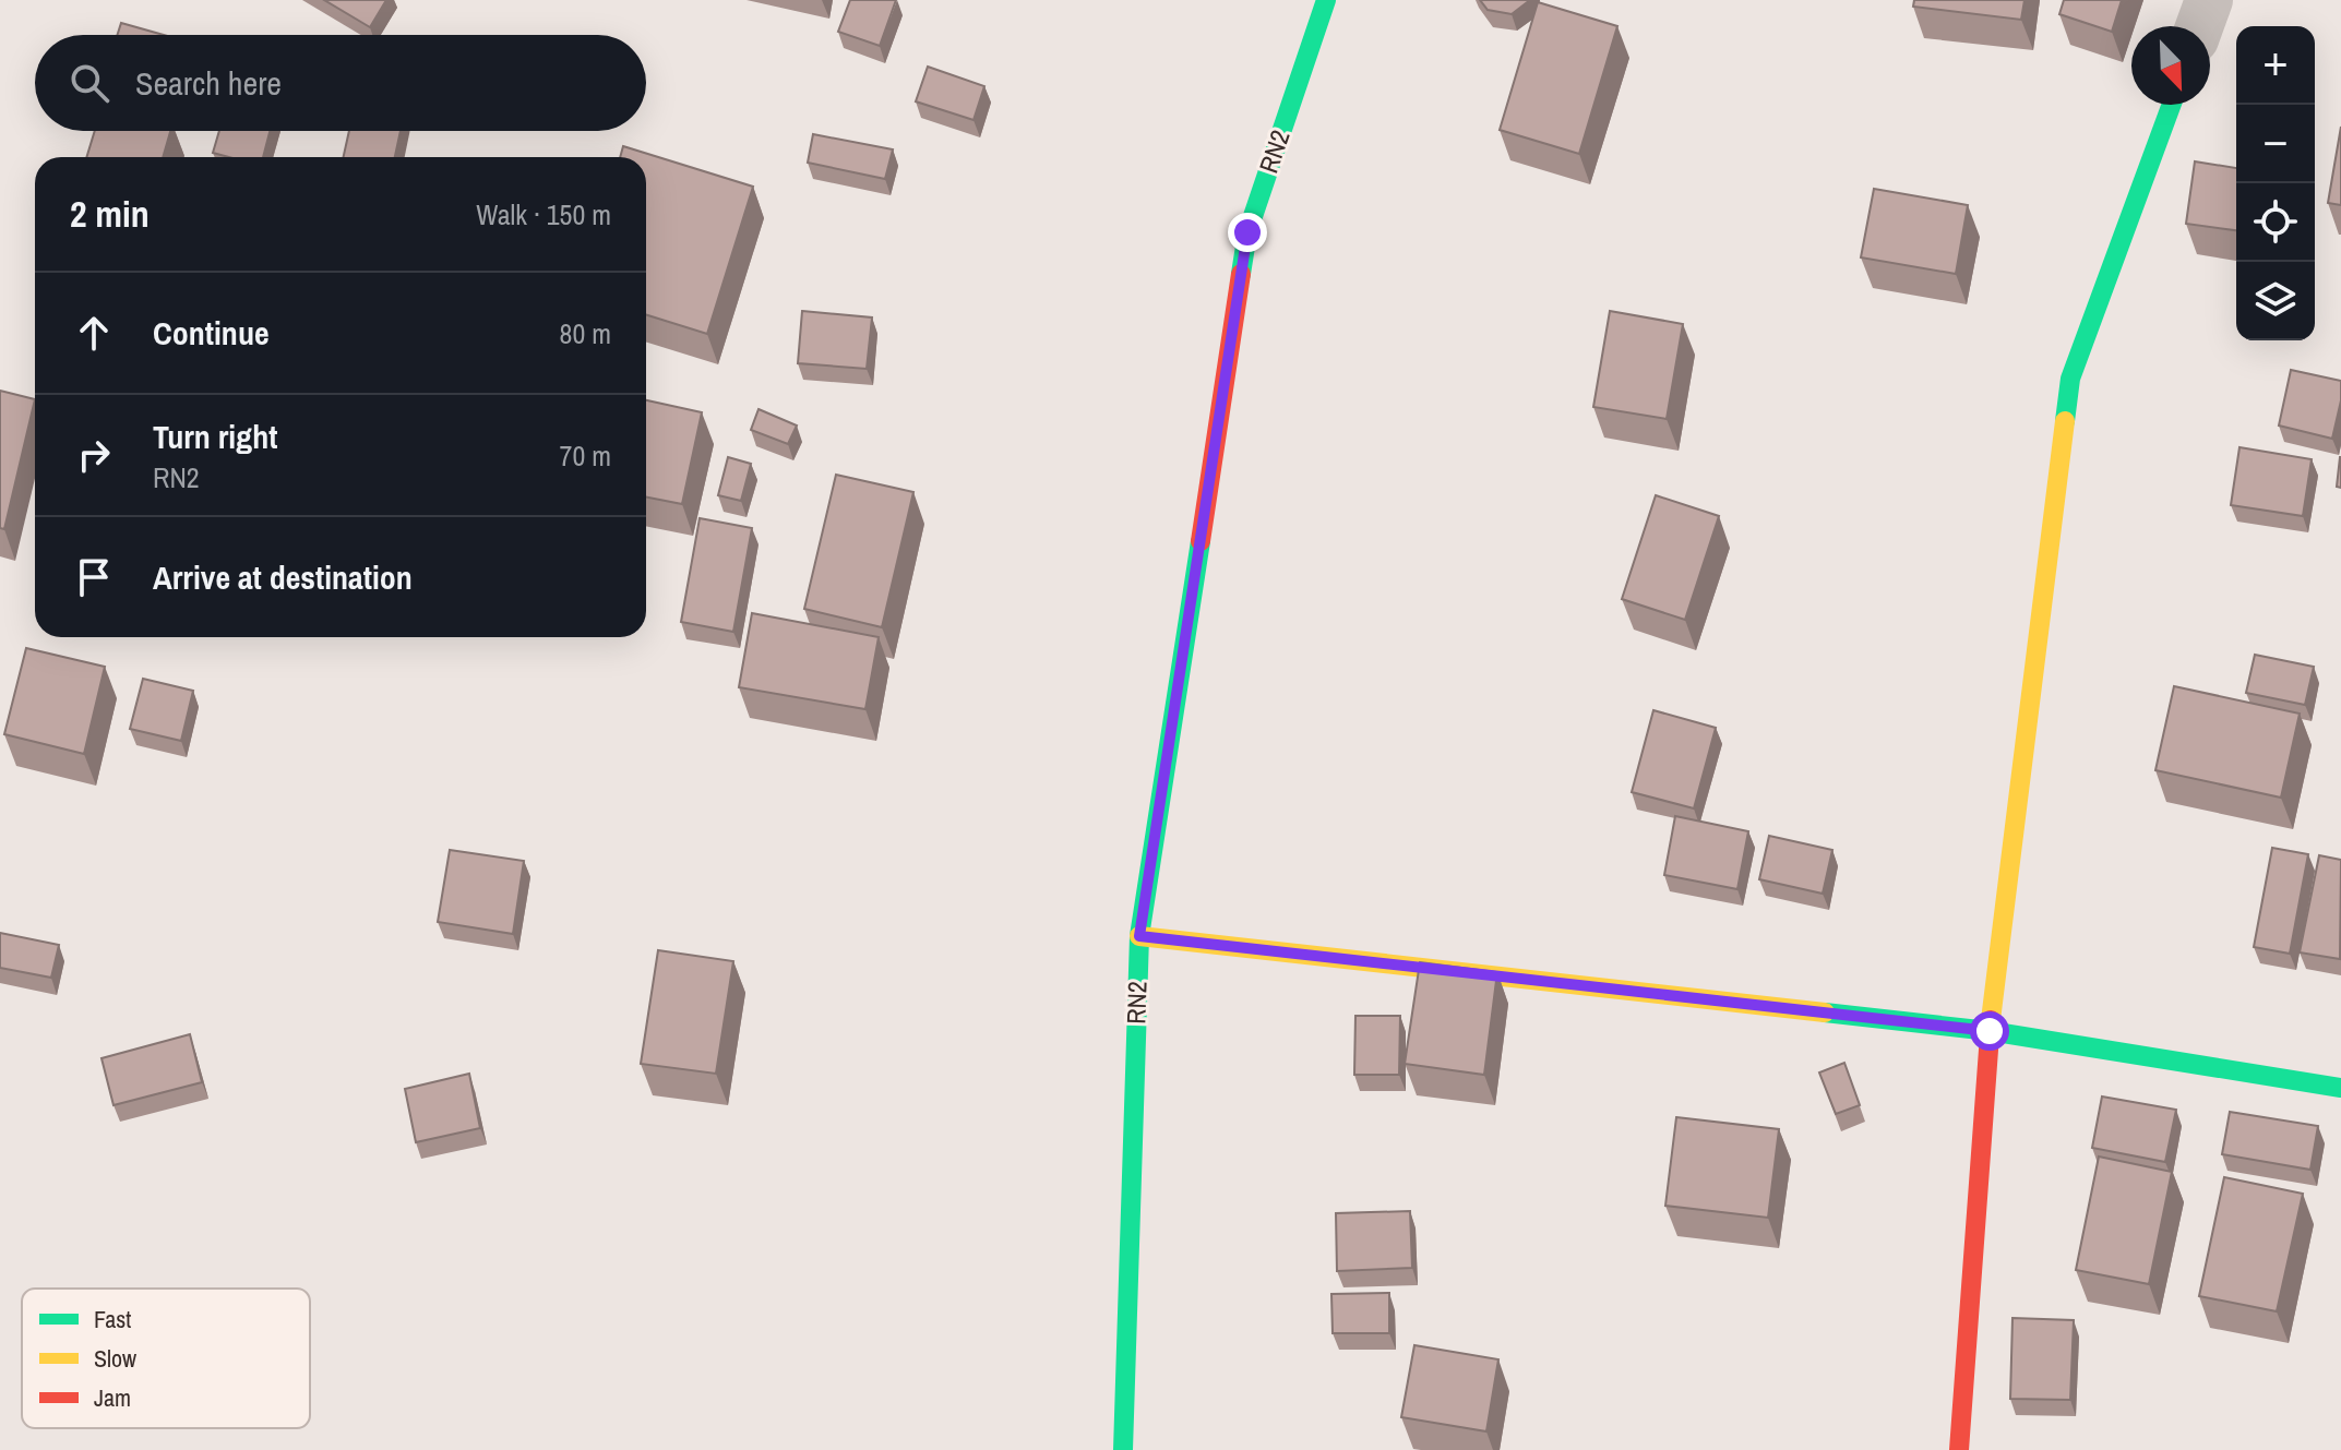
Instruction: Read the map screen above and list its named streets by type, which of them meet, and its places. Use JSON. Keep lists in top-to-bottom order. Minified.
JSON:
{"streets":{"street":["RN2"]},"legend":["Fast","Slow","Jam"],"north":"bottom right","page":{"map_buttons":["+","−"],"search":"Search here","heading":["2 min","Walk · 150 m"],"list":[["Continue","80 m"],["Turn right","RN2","70 m"],"Arrive at destination"]}}
